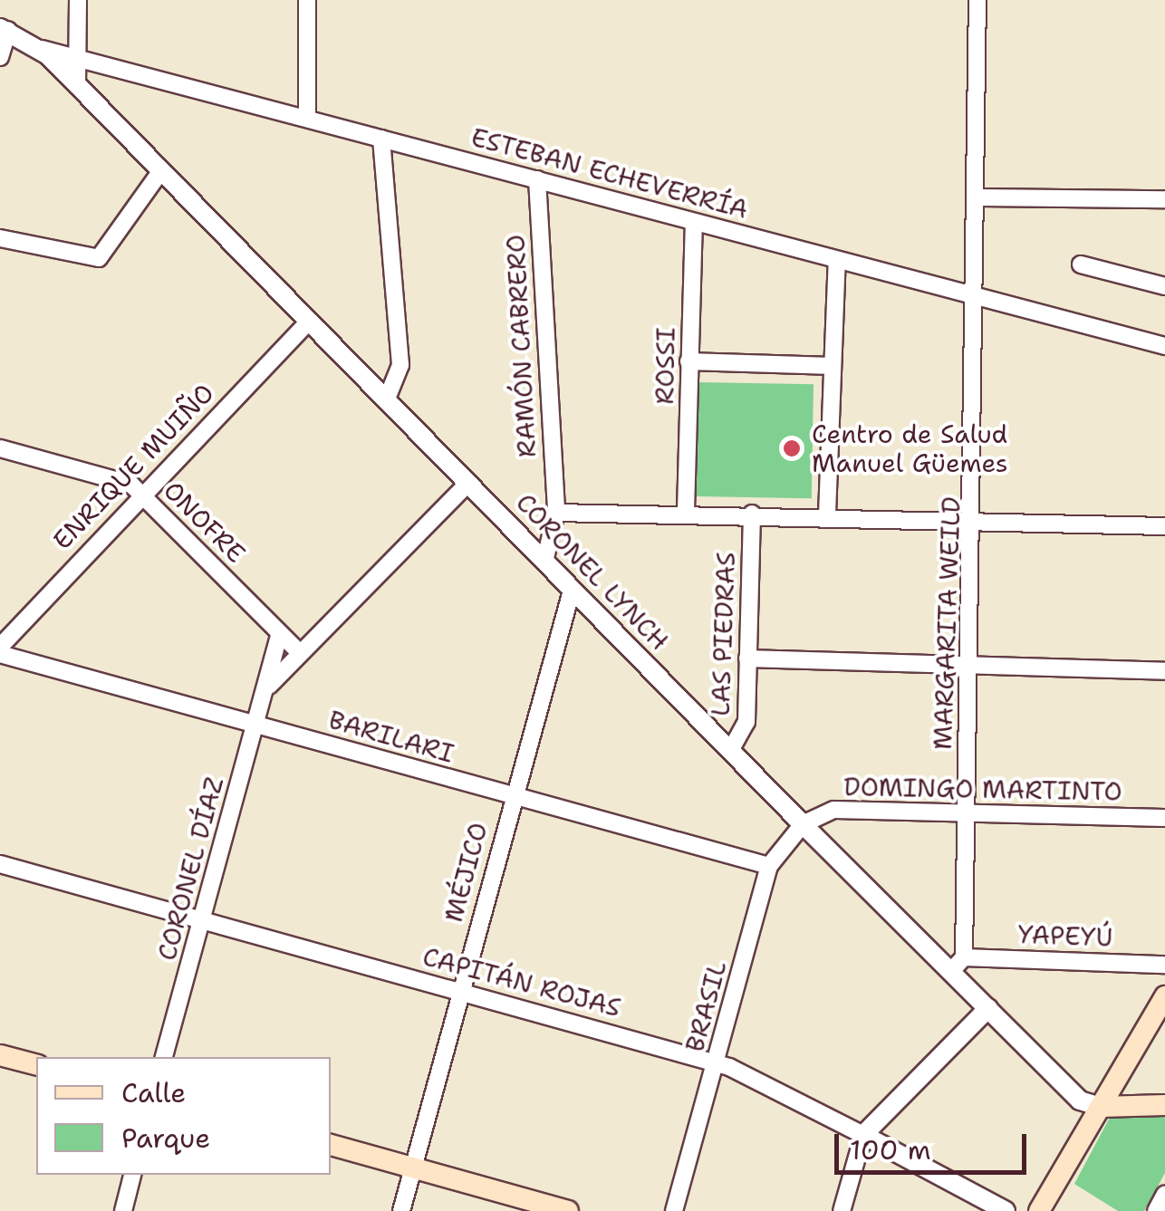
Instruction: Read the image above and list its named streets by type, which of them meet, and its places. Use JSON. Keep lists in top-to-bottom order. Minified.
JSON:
{"streets":{"street":["ESTEBAN ECHEVERRÍA","RAMÓN CABRERO","ROSSI","ENRIQUE MUIÑO","ONOFRE","CORONEL LYNCH","MARGARITA WEILD","LAS PIEDRAS","BARILARI","DOMINGO MARTINTO","CORONEL DÍAZ","MÉJICO","YAPEYÚ","CAPITÁN ROJAS","BRASIL"]},"crossings":[["ESTEBAN ECHEVERRÍA","RAMÓN CABRERO"],["ESTEBAN ECHEVERRÍA","ROSSI"],["ESTEBAN ECHEVERRÍA","CORONEL LYNCH"],["ESTEBAN ECHEVERRÍA","MARGARITA WEILD"],["RAMÓN CABRERO","CORONEL LYNCH"],["ENRIQUE MUIÑO","ONOFRE"],["ENRIQUE MUIÑO","CORONEL LYNCH"],["ENRIQUE MUIÑO","BARILARI"],["ONOFRE","CORONEL DÍAZ"],["CORONEL LYNCH","MARGARITA WEILD"],["CORONEL LYNCH","LAS PIEDRAS"],["CORONEL LYNCH","DOMINGO MARTINTO"],["CORONEL LYNCH","CORONEL DÍAZ"],["CORONEL LYNCH","MÉJICO"],["CORONEL LYNCH","YAPEYÚ"],["CORONEL LYNCH","BRASIL"],["MARGARITA WEILD","DOMINGO MARTINTO"],["MARGARITA WEILD","YAPEYÚ"],["BARILARI","CORONEL DÍAZ"],["BARILARI","MÉJICO"],["BARILARI","BRASIL"],["DOMINGO MARTINTO","BRASIL"],["CORONEL DÍAZ","CAPITÁN ROJAS"],["MÉJICO","CAPITÁN ROJAS"],["CAPITÁN ROJAS","BRASIL"]],"places":["Centro de Salud Manuel Güemes"],"legend":["Calle","Parque"],"scale_bar":"100 m"}
